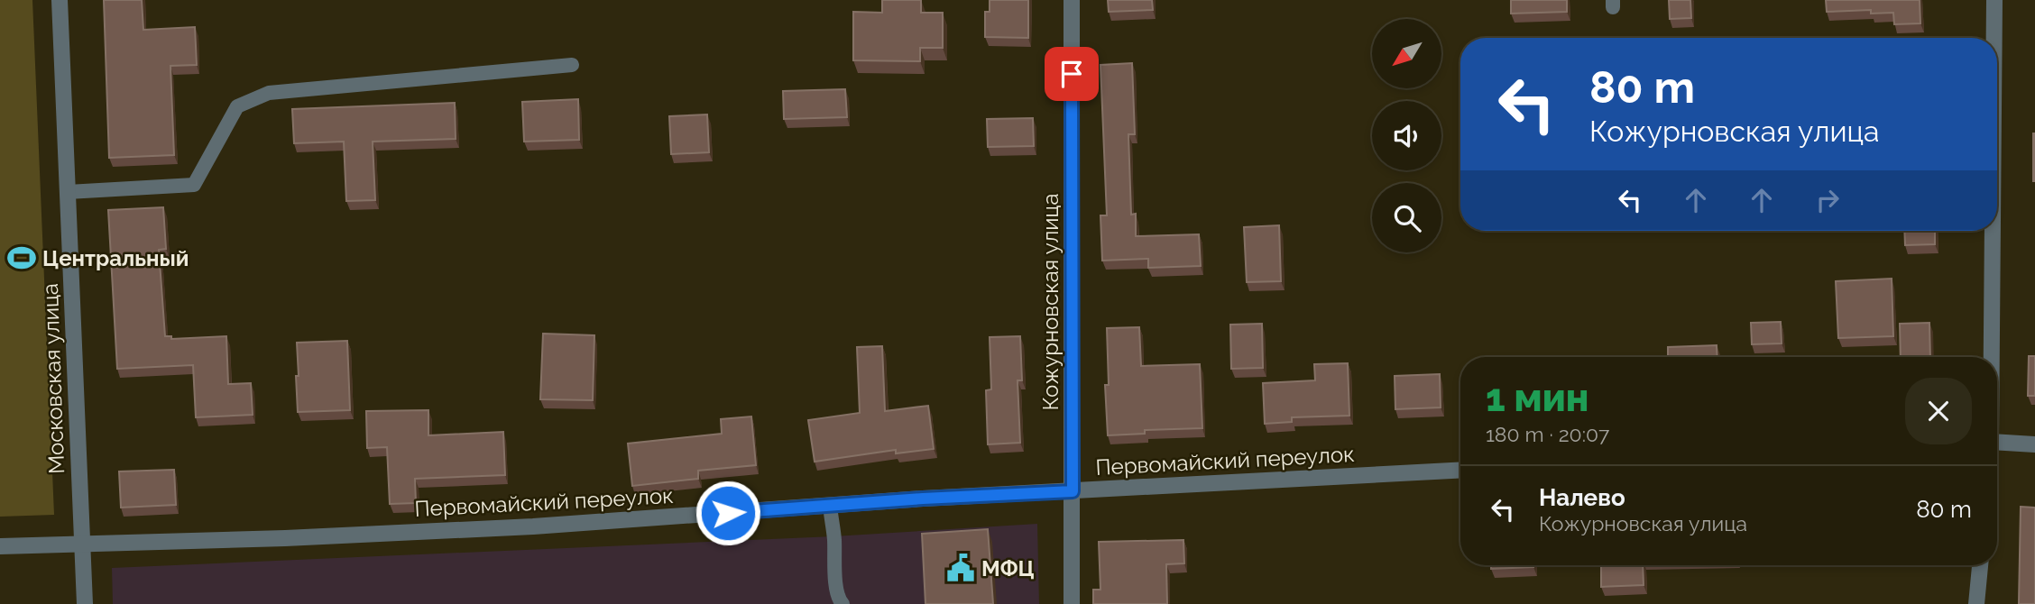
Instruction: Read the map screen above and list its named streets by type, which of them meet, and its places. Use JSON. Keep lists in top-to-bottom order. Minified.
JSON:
{"streets":{"street":["Кожурновская улица","Московская улица","Первомайский переулок"]},"crossings":[["Кожурновская улица","Первомайский переулок"],["Московская улица","Первомайский переулок"]],"places":{"sports":["Центральный"],"public building":["МФЦ"]},"north":"bottom left","page":{"turn":["80 m","Кожурновская улица"],"heading":["1 мин","180 m · 20:07"],"list":[{"name":"Налево","note":"Кожурновская улица","value":"80 m"}]}}
